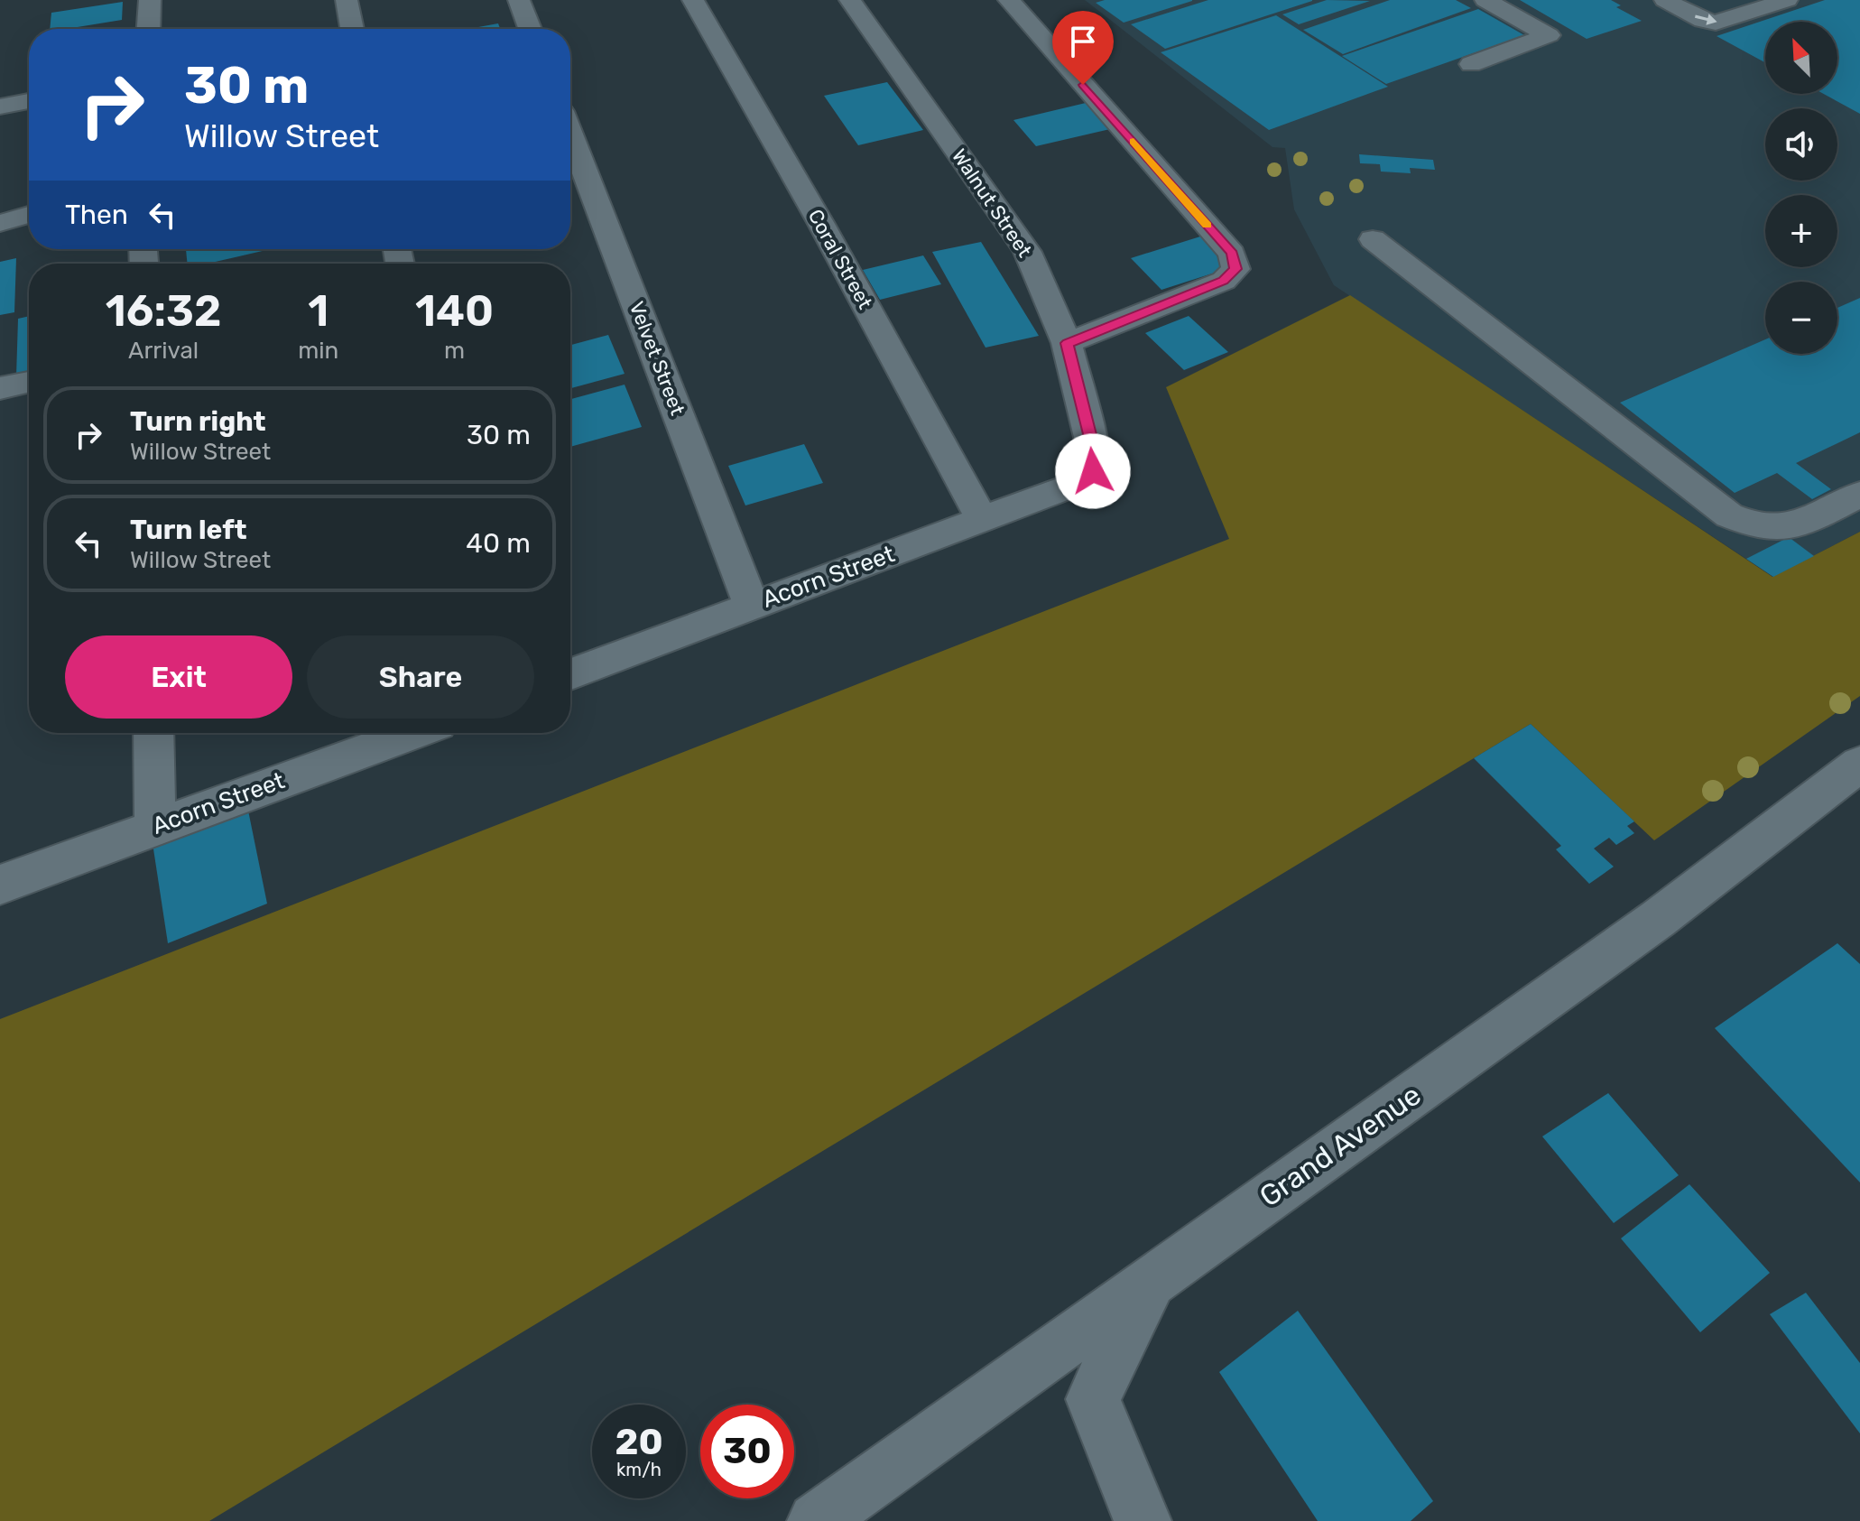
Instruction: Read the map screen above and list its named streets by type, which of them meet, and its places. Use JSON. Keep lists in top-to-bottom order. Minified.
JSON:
{"streets":{"street":["Walnut Street","Coral Street","Velvet Street","Acorn Street","Grand Avenue"]},"crossings":[["Walnut Street","Acorn Street"],["Coral Street","Acorn Street"],["Velvet Street","Acorn Street"]],"north":"top left","page":{"map_buttons":["+","−"],"turn":["30 m","Willow Street"],"then":"Then","eta":["16:32","Arrival","1","min","140","m"],"list":[{"name":"Turn right","note":"Willow Street","value":"30 m"},{"name":"Turn left","note":"Willow Street","value":"40 m"}],"buttons":["Exit","Share"],"speed":"20 km/h","limit":"30"}}
